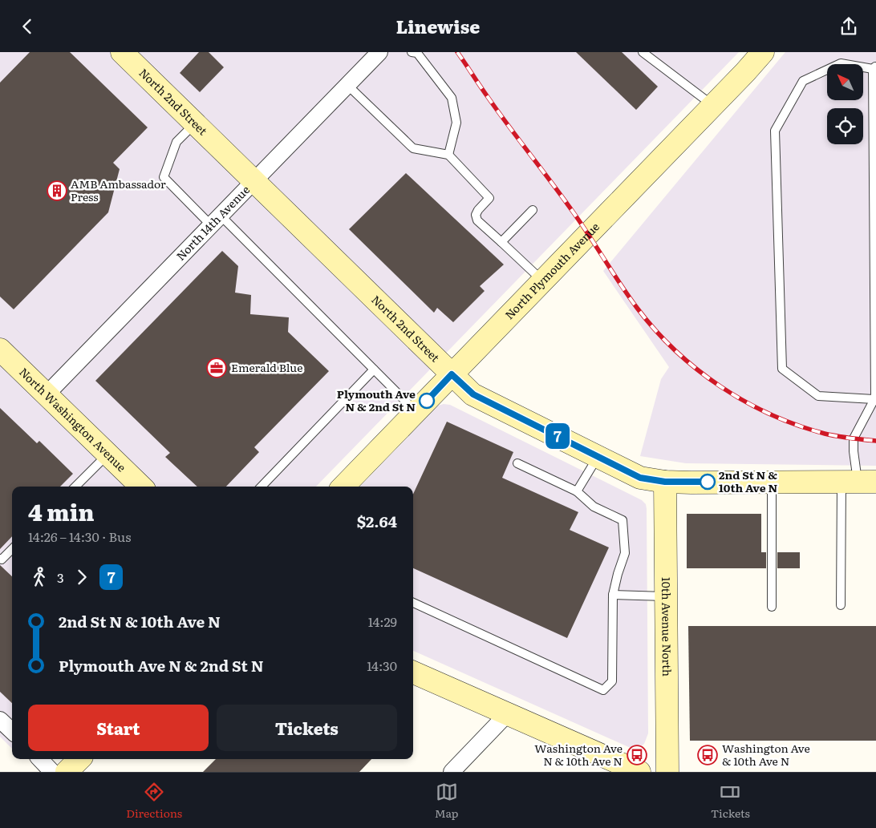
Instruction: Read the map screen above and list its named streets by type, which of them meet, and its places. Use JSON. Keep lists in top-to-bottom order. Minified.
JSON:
{"streets":{"street":["North 2nd Street","North 14th Avenue","North Plymouth Avenue","North Washington Avenue","10th Avenue North"]},"crossings":[["North 2nd Street","North 14th Avenue"],["North 2nd Street","North Plymouth Avenue"],["North 2nd Street","10th Avenue North"],["North 14th Avenue","North Washington Avenue"]],"places":{"building":["AMB Ambassador Press"],"office":["Emerald Blue"],"other":["Plymouth Ave N & 2nd St N","2nd St N & 10th Ave N"],"bus stop":["Washington Ave N & 10th Ave N","Washington Ave & 10th Ave N"]},"lines":["bus line 7"],"north":"top left","page":{"header":"Linewise","on_map":"7","heading":["4 min","14:26 – 14:30 · Bus","$2.64"],"legs":["3","7"],"list":[{"name":"2nd St N & 10th Ave N","value":"14:29"},{"name":"Plymouth Ave N & 2nd St N","value":"14:30"}],"buttons":["Start","Tickets"],"tabs":["Directions","Map","Tickets"]}}
